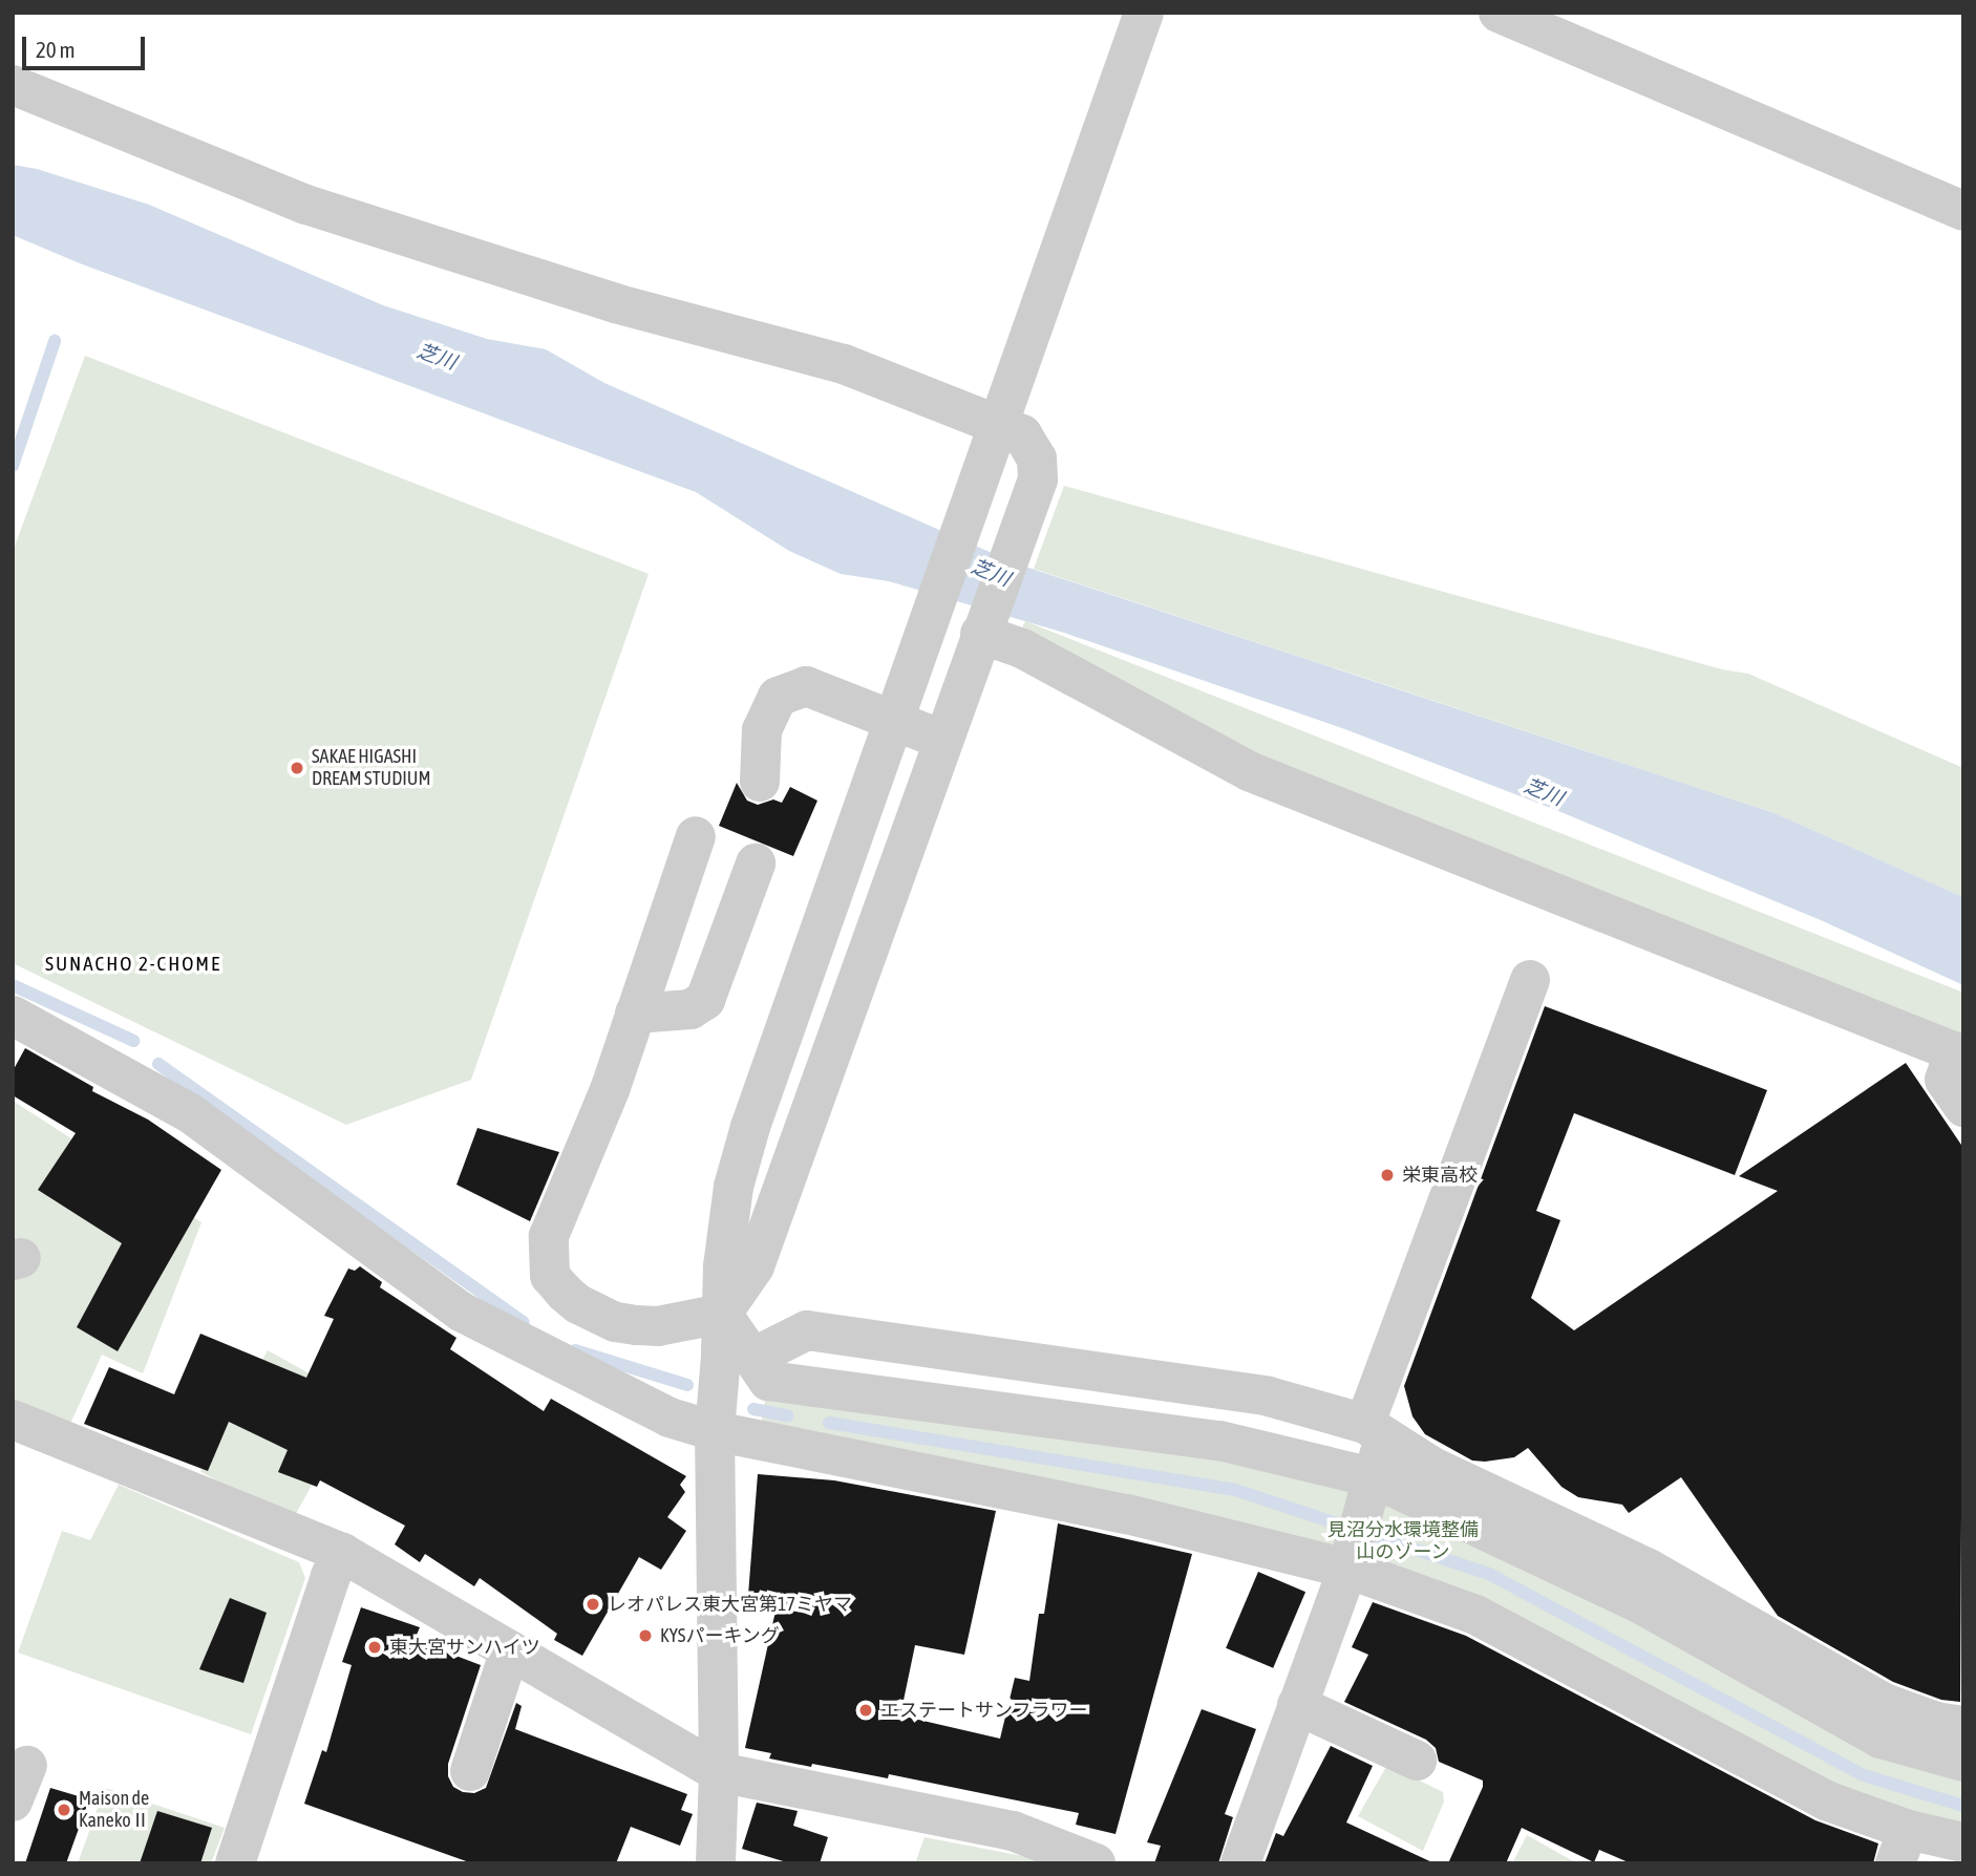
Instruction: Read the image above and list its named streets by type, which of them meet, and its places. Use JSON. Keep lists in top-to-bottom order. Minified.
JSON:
{"districts":["SUNACHO 2-CHOME"],"water":["芝川"],"parks":["見沼分水環境整備 山のゾーン"],"places":["SAKAE HIGASHI DREAM STUDIUM","栄東高校","レオパレス東大宮第17ミヤマ","KYSパーキング","東大宮サンハイツ","エステートサンフラワー","Maison de KanekoⅡ"],"scale_bar":"20 m"}
